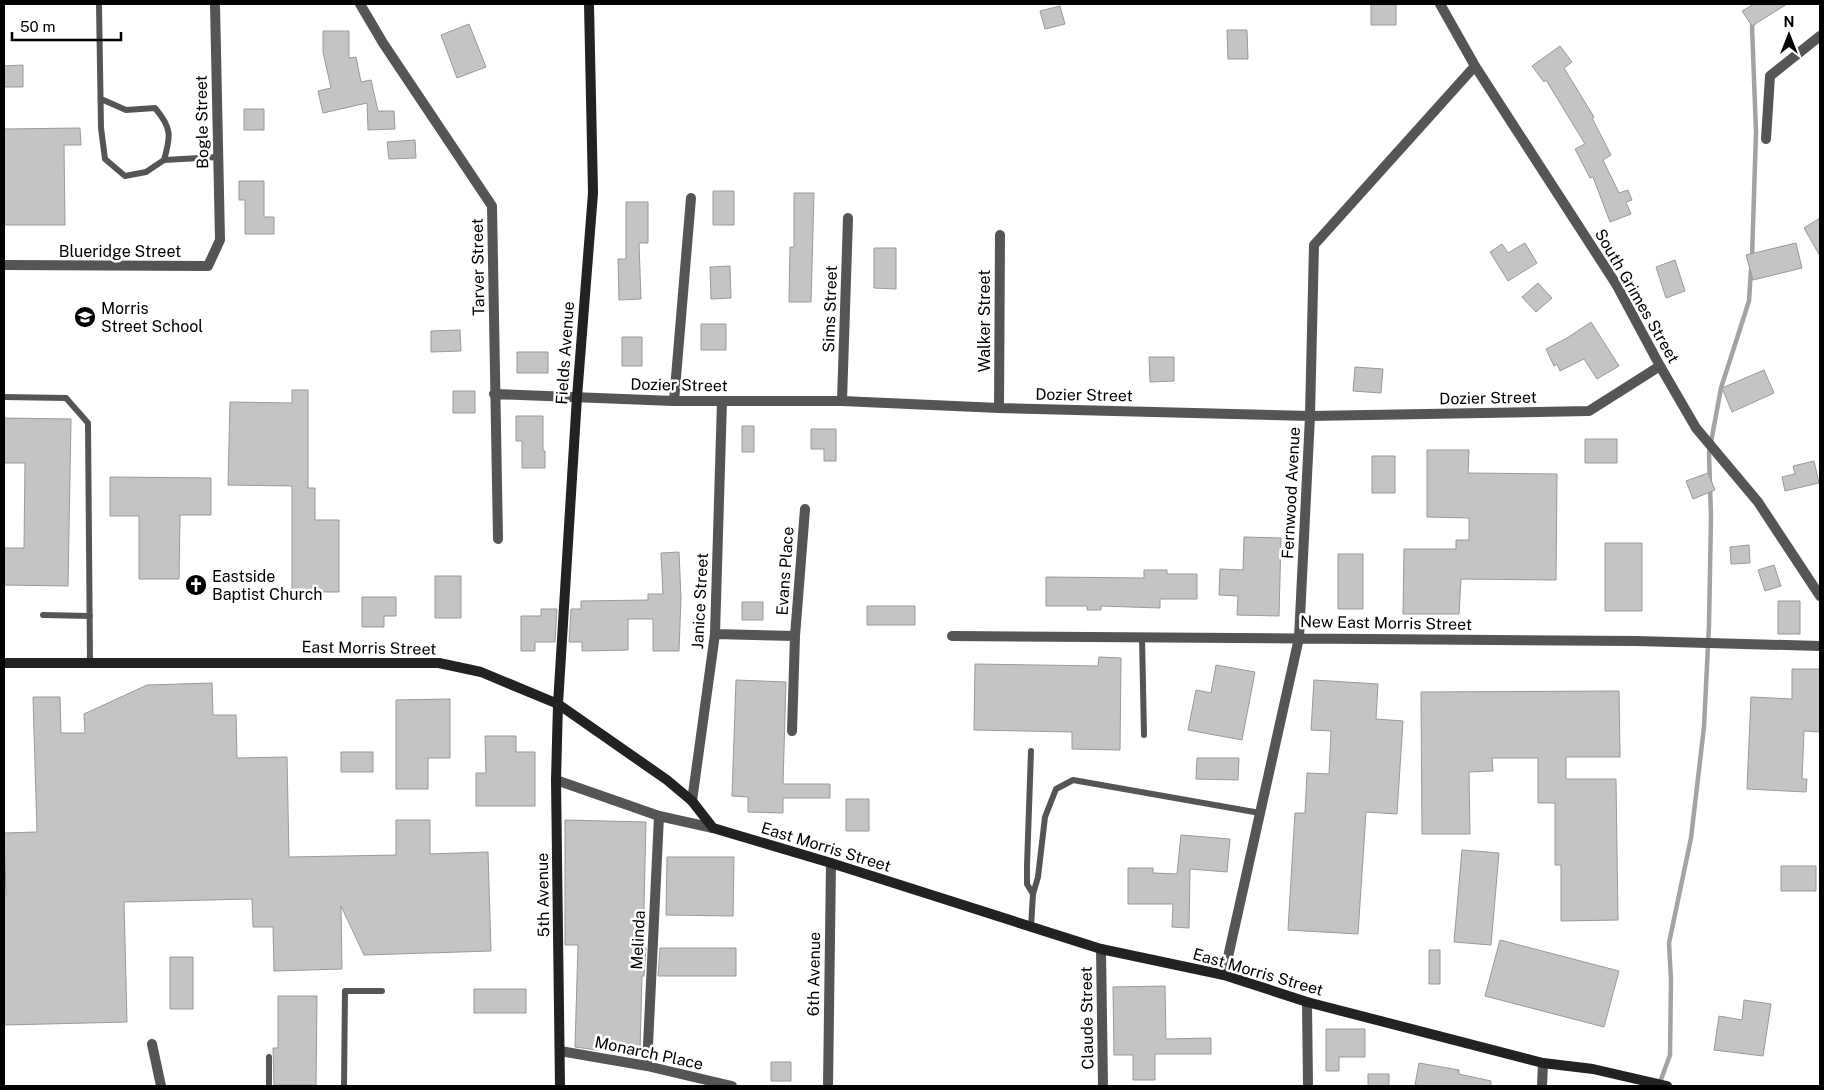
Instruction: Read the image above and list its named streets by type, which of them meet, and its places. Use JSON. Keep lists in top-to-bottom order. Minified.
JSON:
{"streets":{"main road":["Fields Avenue","East Morris Street","5th Avenue"],"street":["Bogle Street","Blueridge Street","Tarver Street","South Grimes Street","Sims Street","Walker Street","Dozier Street","Fernwood Avenue","Evans Place","Janice Street","New East Morris Street","Melinda","6th Avenue","Claude Street","Monarch Place"]},"crossings":[["Bogle Street","Blueridge Street"],["Tarver Street","Dozier Street"],["South Grimes Street","Dozier Street"],["South Grimes Street","Fernwood Avenue"],["Sims Street","Dozier Street"],["Walker Street","Dozier Street"],["Fields Avenue","Dozier Street"],["Fields Avenue","East Morris Street"],["Fields Avenue","5th Avenue"],["Dozier Street","Fernwood Avenue"],["Dozier Street","Janice Street"],["Fernwood Avenue","New East Morris Street"],["Fernwood Avenue","East Morris Street"],["Evans Place","Janice Street"],["Janice Street","East Morris Street"],["East Morris Street","5th Avenue"],["East Morris Street","6th Avenue"],["East Morris Street","Claude Street"],["5th Avenue","Monarch Place"],["Melinda","Monarch Place"]],"places":{"school or university":["Morris Street School"],"church":["Eastside Baptist Church"]},"scale_bar":"50 m","north":"top"}
